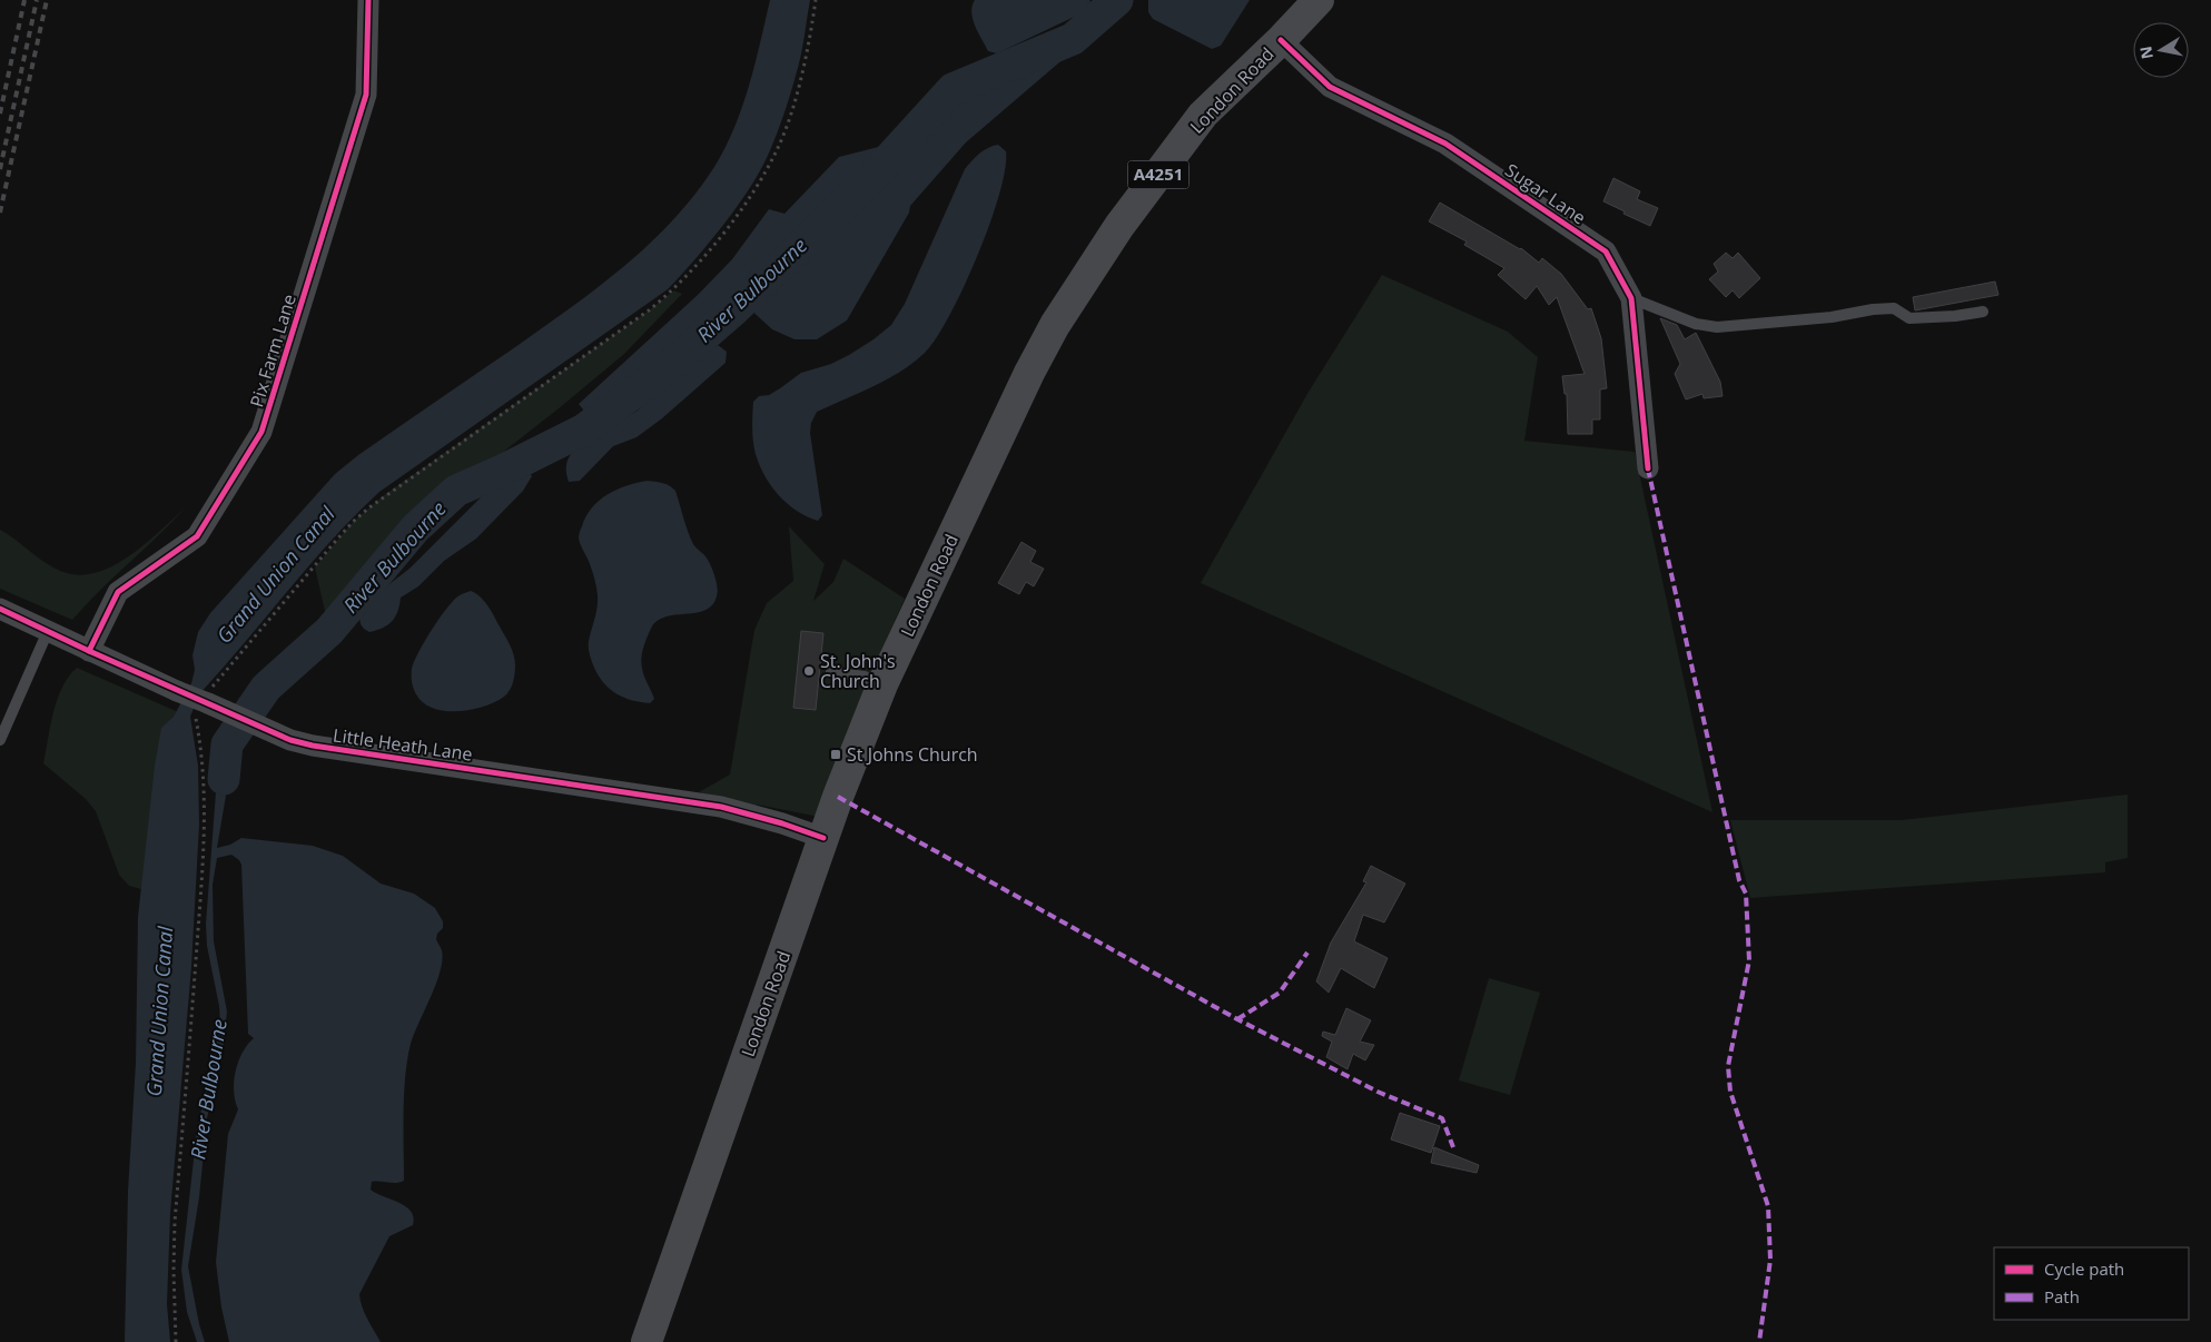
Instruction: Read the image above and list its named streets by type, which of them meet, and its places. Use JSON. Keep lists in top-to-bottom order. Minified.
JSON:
{"streets":{"main road":["London Road","A4251"],"street":["Sugar Lane","Pix Farm Lane","Little Heath Lane"]},"crossings":[["London Road","Sugar Lane"],["London Road","Little Heath Lane"],["Pix Farm Lane","Little Heath Lane"]],"water":["River Bulbourne","Grand Union Canal"],"places":{"other":["St. John's Church"],"transit":["St Johns Church"]},"legend":["Cycle path","Path"],"north":"left"}
